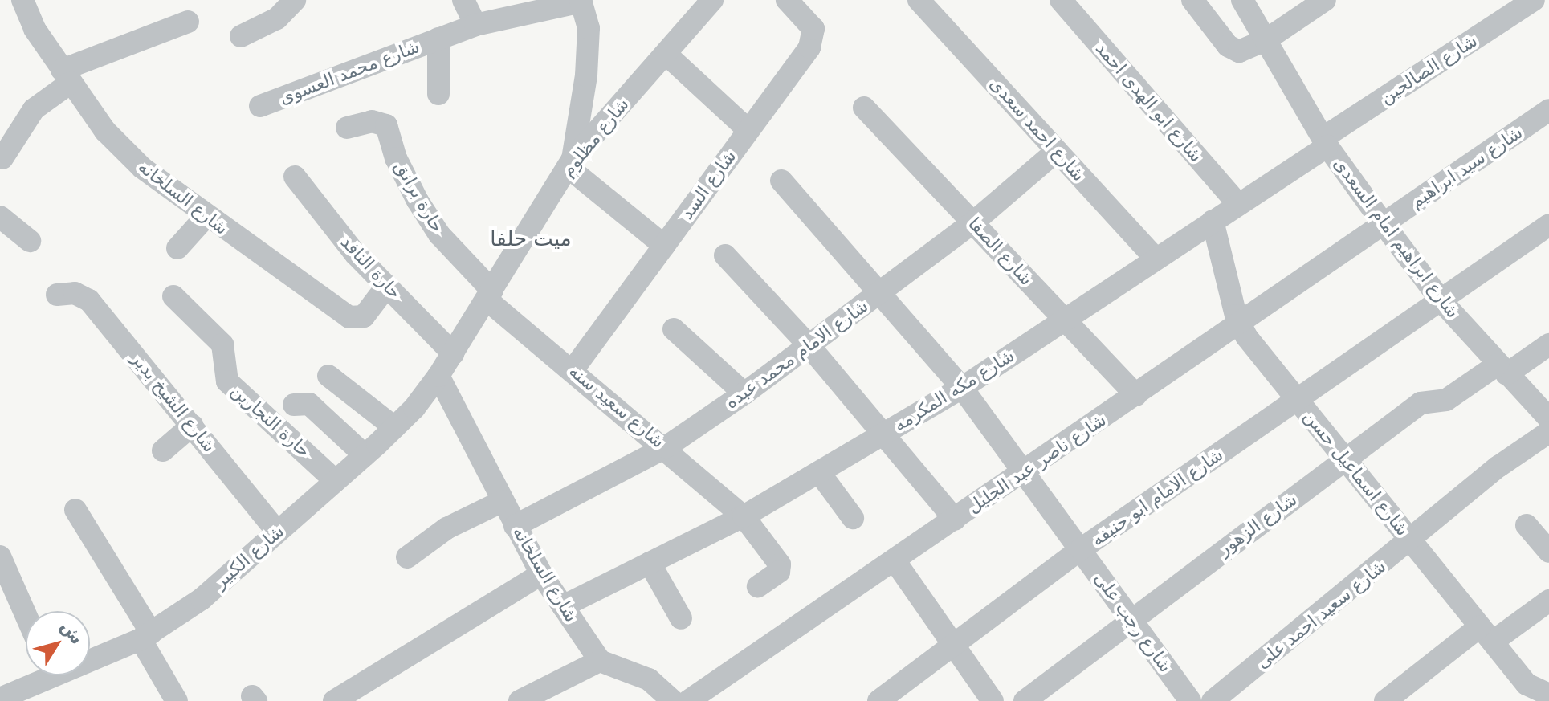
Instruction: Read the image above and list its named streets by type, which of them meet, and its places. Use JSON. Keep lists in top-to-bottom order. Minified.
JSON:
{"streets":{"street":["شارع الصالحين","شارع محمد العسوى","شارع ابو الهدى احمد","شارع احمد سعدى","شارع مظلوم","شارع سيد ابراهيم","شارع السد","حارة برانق","شارع السلخانه","شارع ابراهيم امام السعدى","شارع الصفا","حارة النافد","شارع الامام محمد عبده","شارع مكه المكرمه","شارع الشيخ بدير","شارع سعيد سنه","حارة النجارين","شارع ناصر عبد الجليل","شارع اسماعيل حسن","شارع الامام ابو حنيفه","شارع الزهور","شارع الكبير","شارع سعيد احمد على","شارع رجب على"]},"crossings":[["شارع الصالحين","شارع ابراهيم امام السعدى"],["شارع الصالحين","شارع مكه المكرمه"],["شارع ابو الهدى احمد","شارع مكه المكرمه"],["شارع احمد سعدى","شارع الامام محمد عبده"],["شارع احمد سعدى","شارع مكه المكرمه"],["شارع مظلوم","حارة برانق"],["شارع مظلوم","حارة النافد"],["شارع مظلوم","شارع سعيد سنه"],["شارع مظلوم","شارع الكبير"],["شارع سيد ابراهيم","شارع ابراهيم امام السعدى"],["شارع سيد ابراهيم","شارع ناصر عبد الجليل"],["شارع السد","شارع سعيد سنه"],["حارة برانق","شارع سعيد سنه"],["شارع السلخانه","حارة النافد"],["شارع السلخانه","شارع الامام محمد عبده"],["شارع السلخانه","شارع مكه المكرمه"],["شارع السلخانه","شارع الكبير"],["شارع ابراهيم امام السعدى","شارع مكه المكرمه"],["شارع ابراهيم امام السعدى","شارع ناصر عبد الجليل"],["شارع ابراهيم امام السعدى","شارع الامام ابو حنيفه"],["شارع ابراهيم امام السعدى","شارع الزهور"],["شارع الصفا","شارع الامام محمد عبده"],["شارع الصفا","شارع مكه المكرمه"],["شارع الصفا","شارع ناصر عبد الجليل"],["حارة النافد","شارع الكبير"],["شارع الامام محمد عبده","شارع سعيد سنه"],["شارع الامام محمد عبده","شارع رجب على"],["شارع مكه المكرمه","شارع سعيد سنه"],["شارع مكه المكرمه","شارع اسماعيل حسن"],["شارع مكه المكرمه","شارع رجب على"],["شارع الشيخ بدير","شارع الكبير"],["حارة النجارين","شارع الكبير"],["شارع ناصر عبد الجليل","شارع اسماعيل حسن"],["شارع ناصر عبد الجليل","شارع رجب على"],["شارع اسماعيل حسن","شارع الامام ابو حنيفه"],["شارع اسماعيل حسن","شارع الزهور"],["شارع اسماعيل حسن","شارع سعيد احمد على"],["شارع الامام ابو حنيفه","شارع رجب على"],["شارع الزهور","شارع رجب على"]],"districts":["ميت حلفا"],"north":"top right"}
